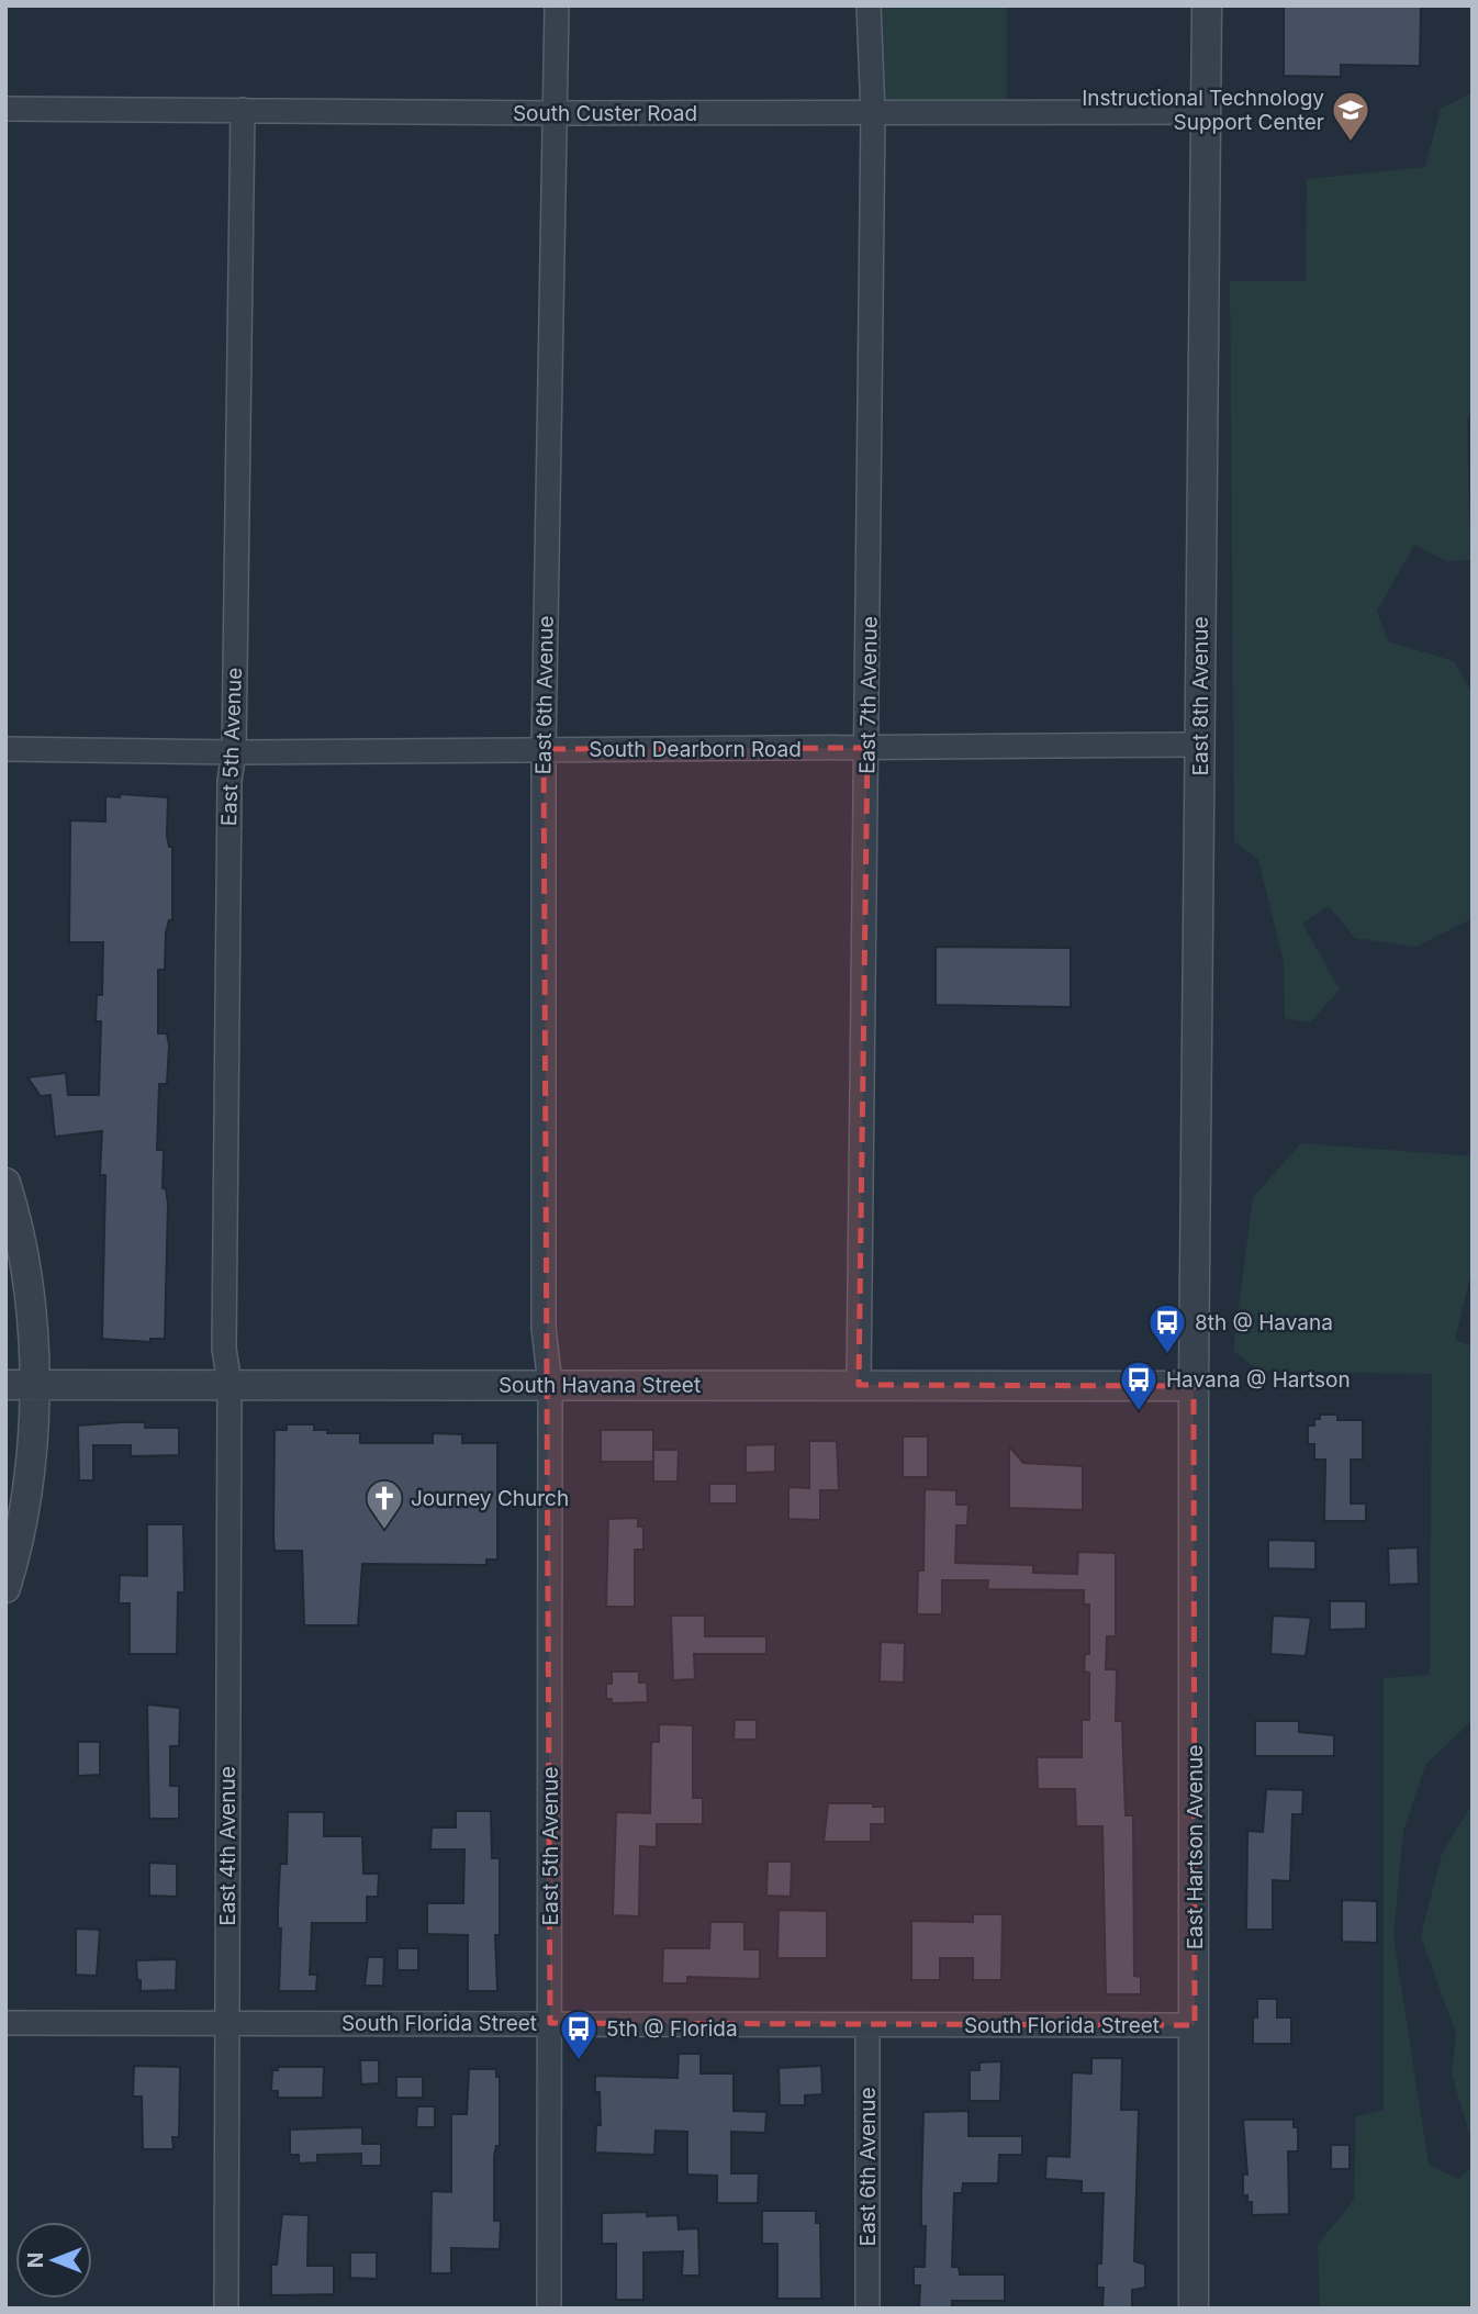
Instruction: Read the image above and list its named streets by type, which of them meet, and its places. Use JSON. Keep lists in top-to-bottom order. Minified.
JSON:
{"streets":{"street":["South Custer Road","East 6th Avenue","East 7th Avenue","East 8th Avenue","East 5th Avenue","South Dearborn Road","South Havana Street","East 4th Avenue","East Hartson Avenue","South Florida Street"]},"crossings":[["South Custer Road","East 6th Avenue"],["South Custer Road","East 7th Avenue"],["South Custer Road","East 8th Avenue"],["South Custer Road","East 5th Avenue"],["East 6th Avenue","East 5th Avenue"],["East 6th Avenue","South Dearborn Road"],["East 6th Avenue","South Havana Street"],["East 6th Avenue","South Florida Street"],["East 7th Avenue","South Dearborn Road"],["East 7th Avenue","South Havana Street"],["East 8th Avenue","South Dearborn Road"],["East 8th Avenue","South Havana Street"],["East 8th Avenue","East Hartson Avenue"],["East 5th Avenue","South Dearborn Road"],["East 5th Avenue","South Havana Street"],["East 5th Avenue","East 4th Avenue"],["East 5th Avenue","South Florida Street"],["South Havana Street","East 4th Avenue"],["South Havana Street","East Hartson Avenue"],["East 4th Avenue","South Florida Street"],["East Hartson Avenue","South Florida Street"]],"places":{"school or university":["Instructional Technology Support Center"],"bus stop":["8th @ Havana","Havana @ Hartson","5th @ Florida"],"church":["Journey Church"]},"north":"left"}
